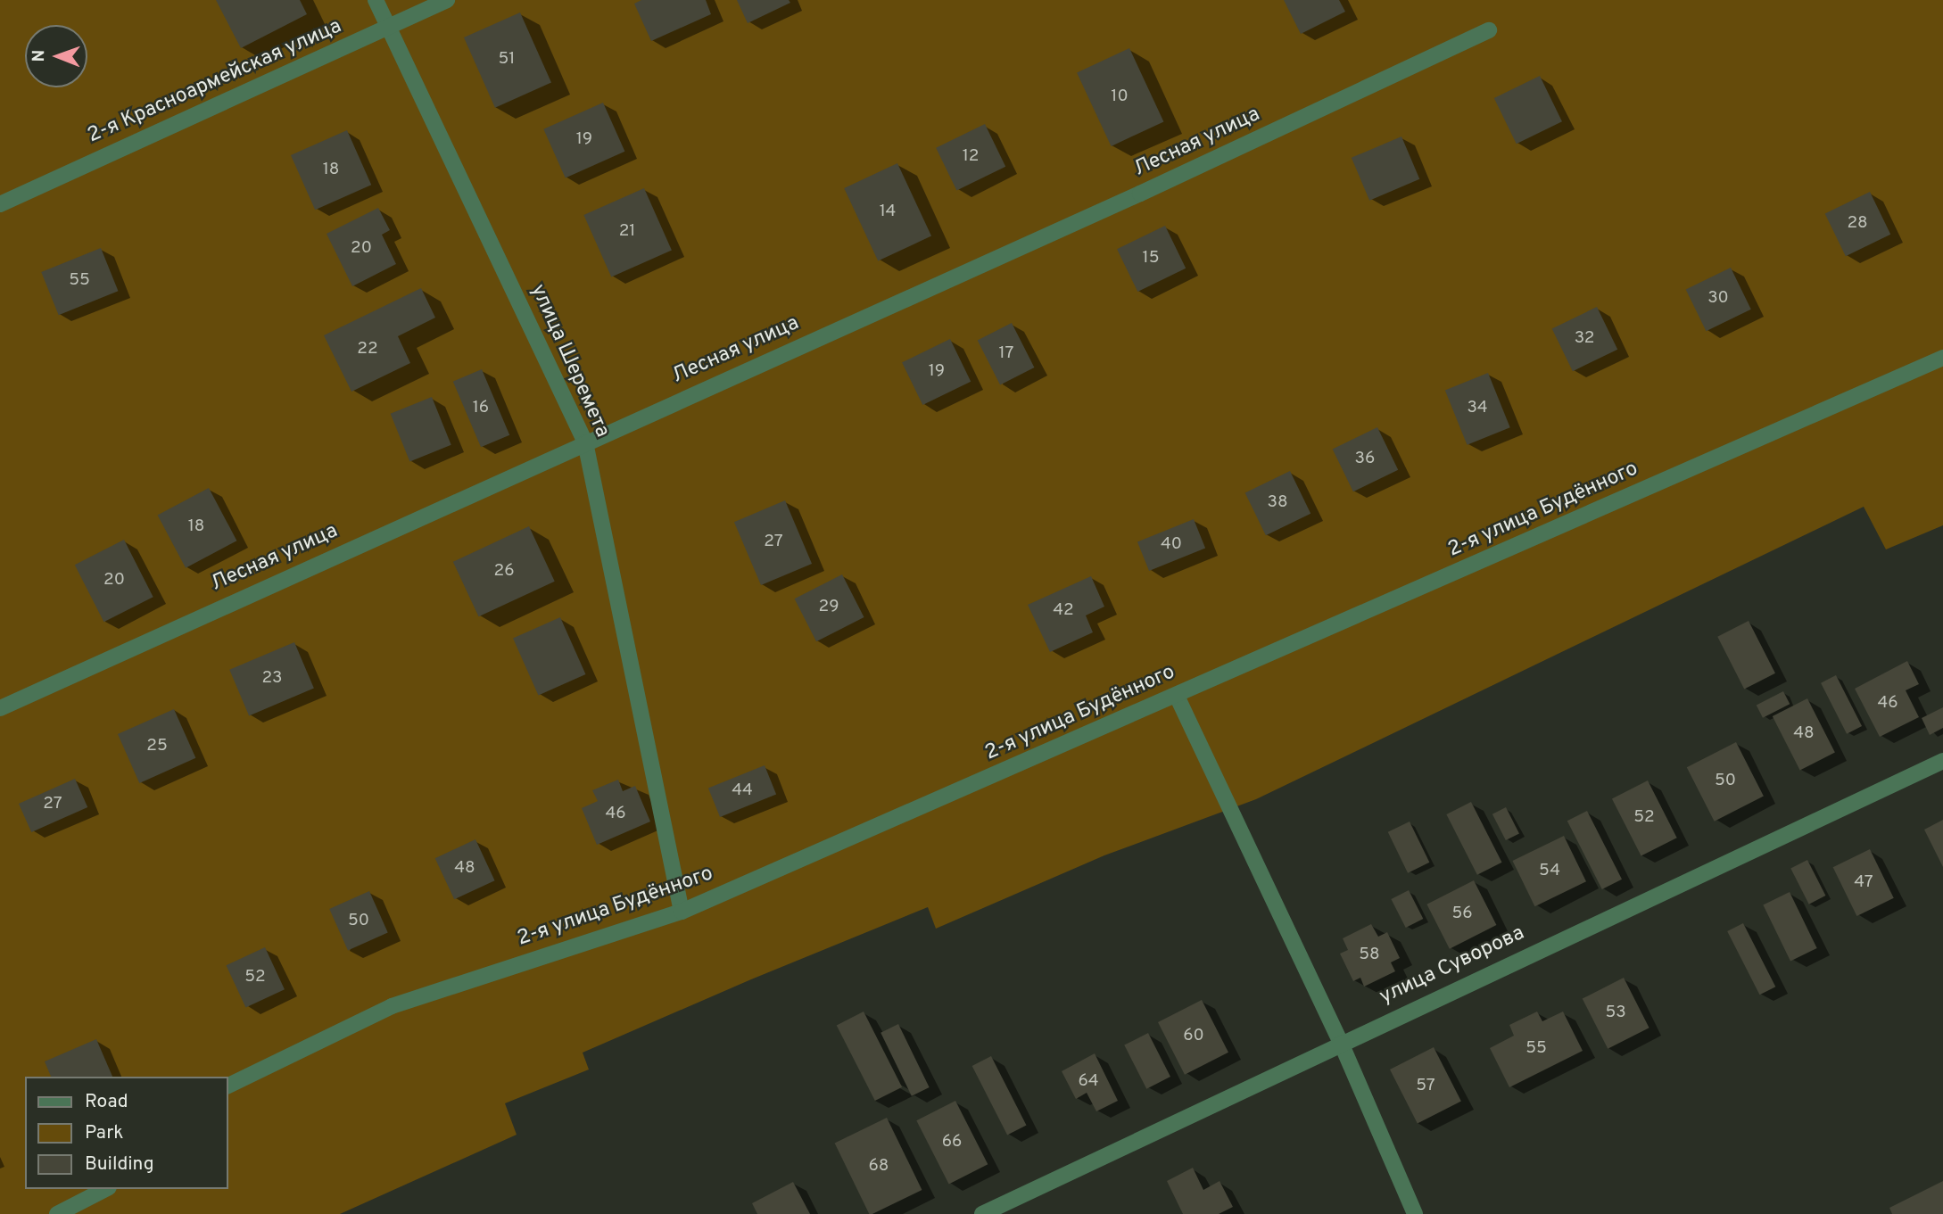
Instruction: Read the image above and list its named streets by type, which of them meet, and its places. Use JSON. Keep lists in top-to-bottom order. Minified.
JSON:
{"streets":{"street":["2-я Красноармейская улица","Лесная улица","улица Шеремета","2-я улица Будённого","улица Суворова"]},"crossings":[["2-я Красноармейская улица","улица Шеремета"],["Лесная улица","улица Шеремета"],["улица Шеремета","2-я улица Будённого"]],"house_numbers":["51","10","19","12","18","14","28","21","20","15","55","30","32","22","17","19","16","34","36","38","18","27","40","26","20","29","42","23","46","48","25","50","44","27","46","52","48","54","47","56","50","58","52","53","60","55","64","57","66","68"],"legend":["Road","Park","Building"],"north":"left"}
